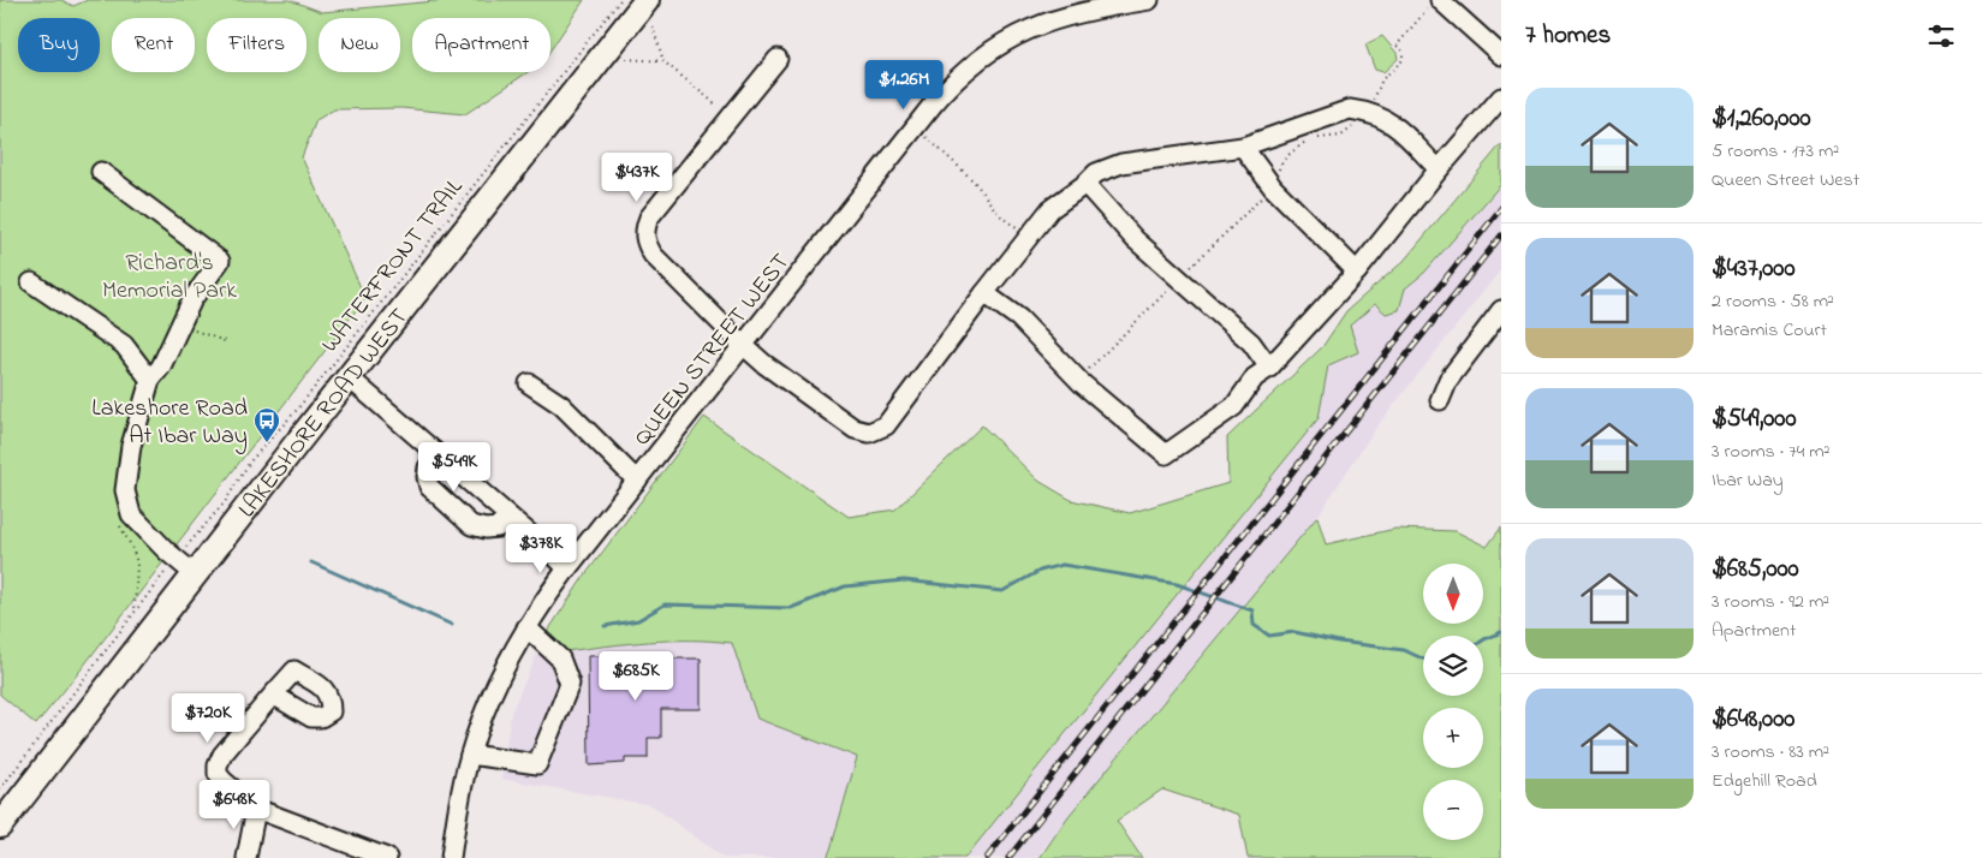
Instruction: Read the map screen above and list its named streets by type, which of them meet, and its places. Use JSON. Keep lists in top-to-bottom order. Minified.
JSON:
{"streets":{"main road":["LAKESHORE ROAD WEST"],"street":["QUEEN STREET WEST"],"path":["WATERFRONT TRAIL"]},"parks":["Richard's Memorial Park"],"places":{"bus stop":["Lakeshore Road At Ibar Way"]},"north":"bottom","page":{"heading":"7 homes","chip":["Buy","Rent","Filters","New","Apartment"],"price":["$1.26M","$437K","$549K","$378K","$685K","$720K","$648K"],"list":[{"name":"$1,260,000","note":"5 rooms · 173 m² · Queen Street West"},{"name":"$437,000","note":"2 rooms · 58 m² · Maramis Court"},{"name":"$549,000","note":"3 rooms · 74 m² · Ibar Way"},{"name":"$685,000","note":"3 rooms · 92 m² · Apartment"},{"name":"$648,000","note":"3 rooms · 83 m² · Edgehill Road"}],"map_buttons":["+","−"]}}
